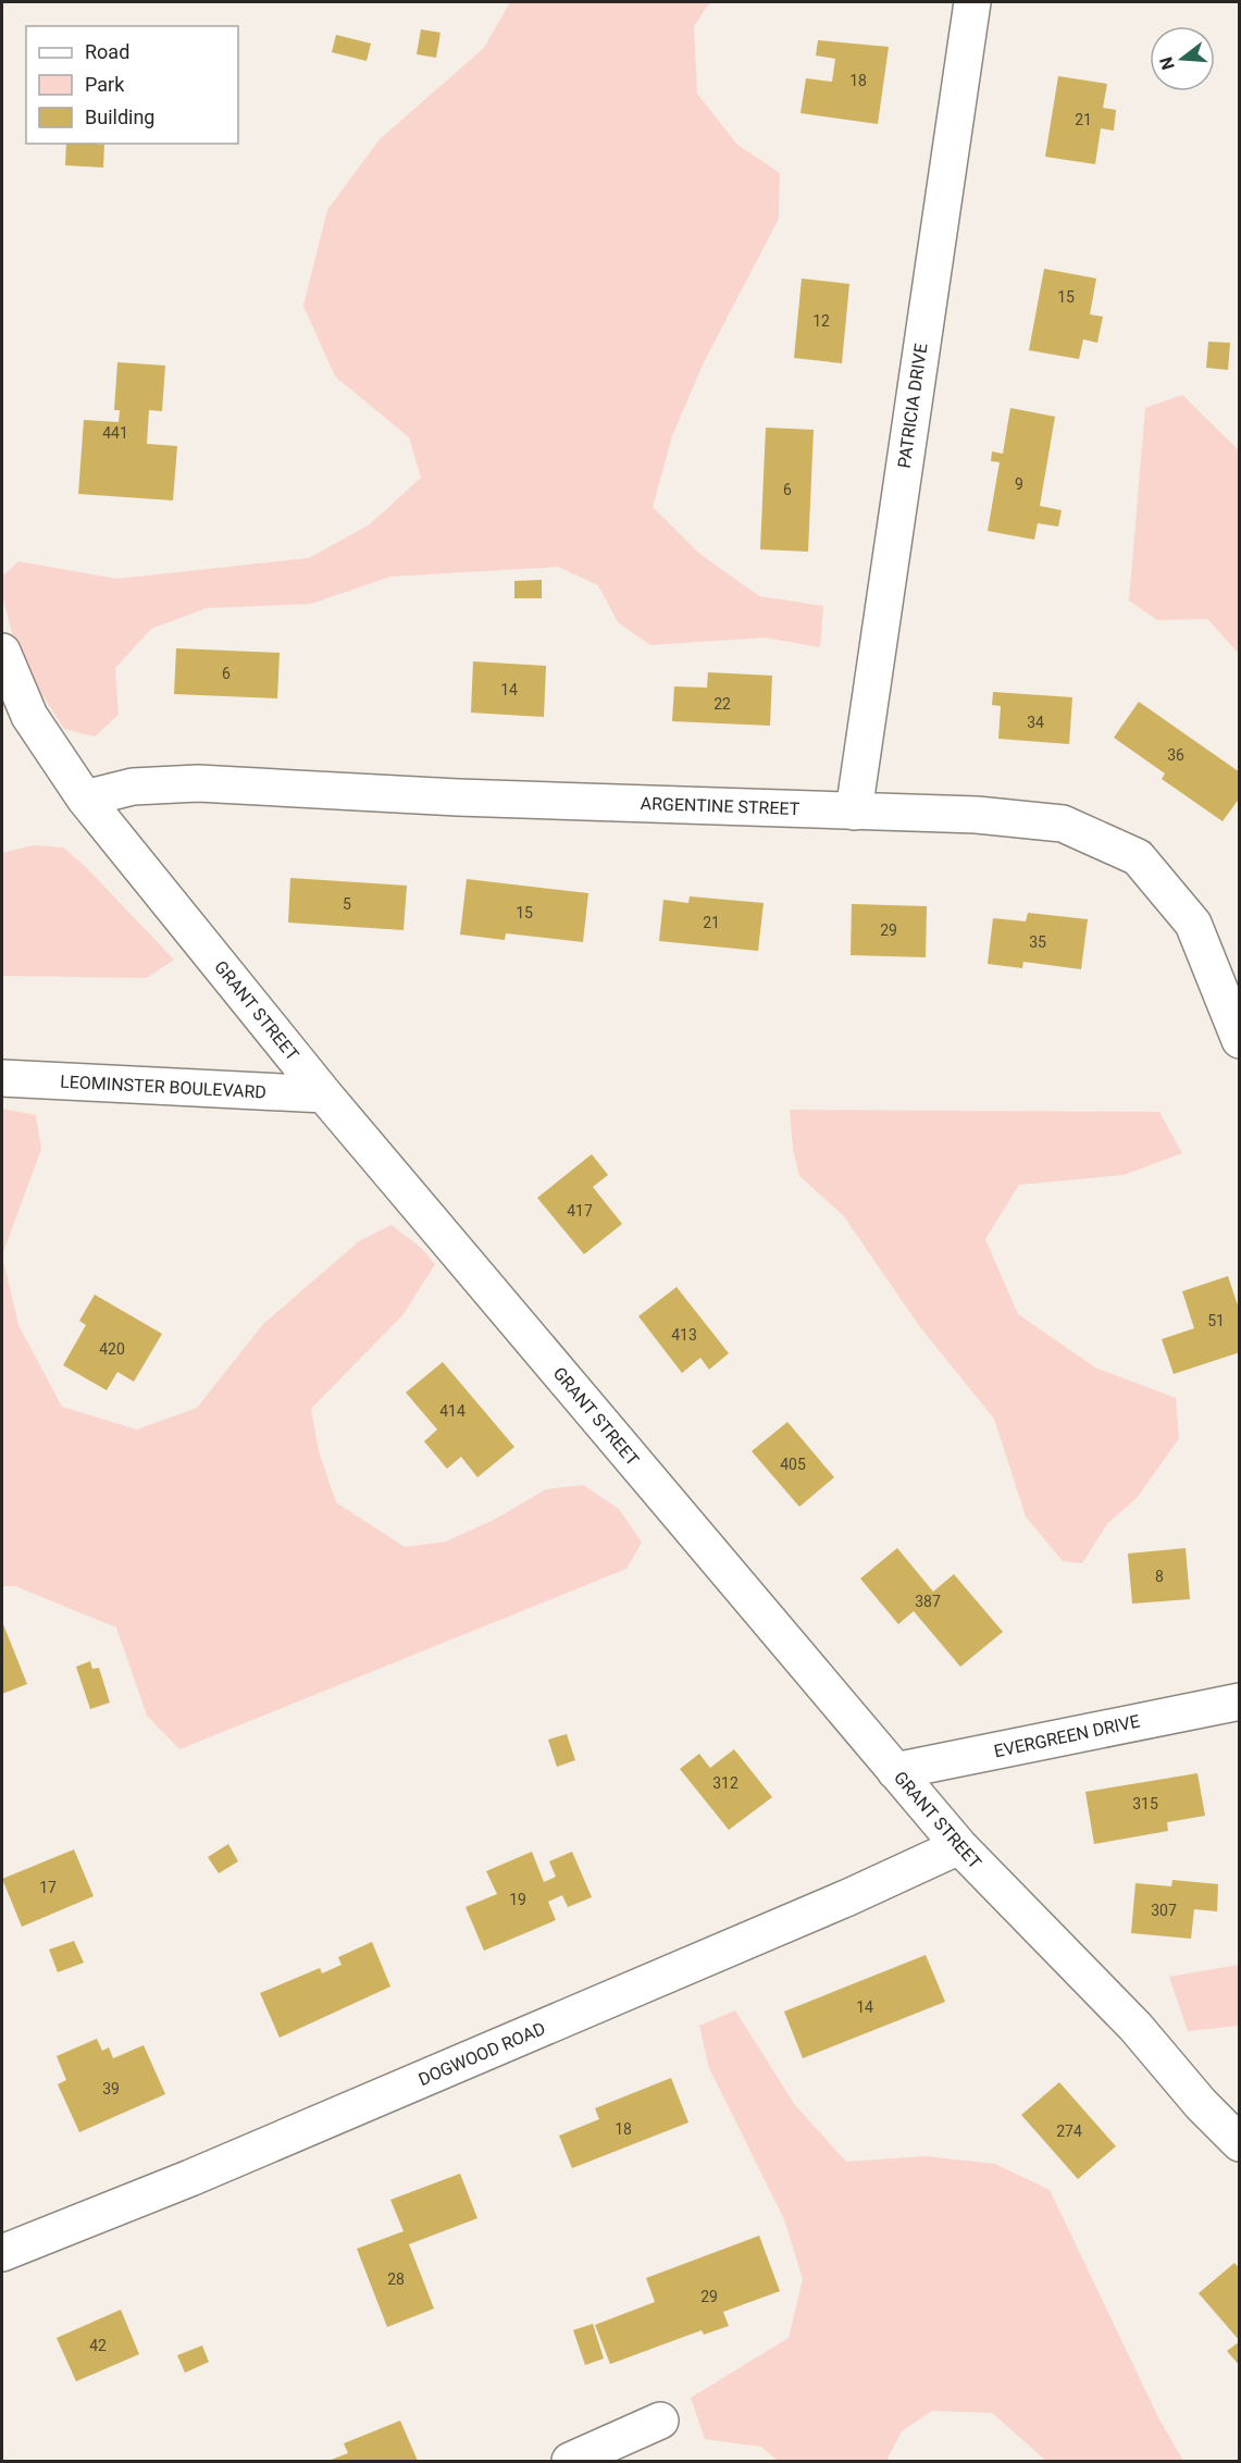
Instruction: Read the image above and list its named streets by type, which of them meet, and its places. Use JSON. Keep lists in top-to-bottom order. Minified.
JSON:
{"streets":{"street":["PATRICIA DRIVE","ARGENTINE STREET","GRANT STREET","LEOMINSTER BOULEVARD","EVERGREEN DRIVE","DOGWOOD ROAD"]},"crossings":[["PATRICIA DRIVE","ARGENTINE STREET"],["ARGENTINE STREET","GRANT STREET"],["GRANT STREET","LEOMINSTER BOULEVARD"],["GRANT STREET","EVERGREEN DRIVE"],["GRANT STREET","DOGWOOD ROAD"]],"house_numbers":["18","21","15","12","441","9","6","6","14","22","34","36","5","15","21","29","35","417","51","413","420","414","405","8","387","312","315","17","19","307","14","39","18","274","28","29","42"],"legend":["Road","Park","Building"],"north":"left"}
